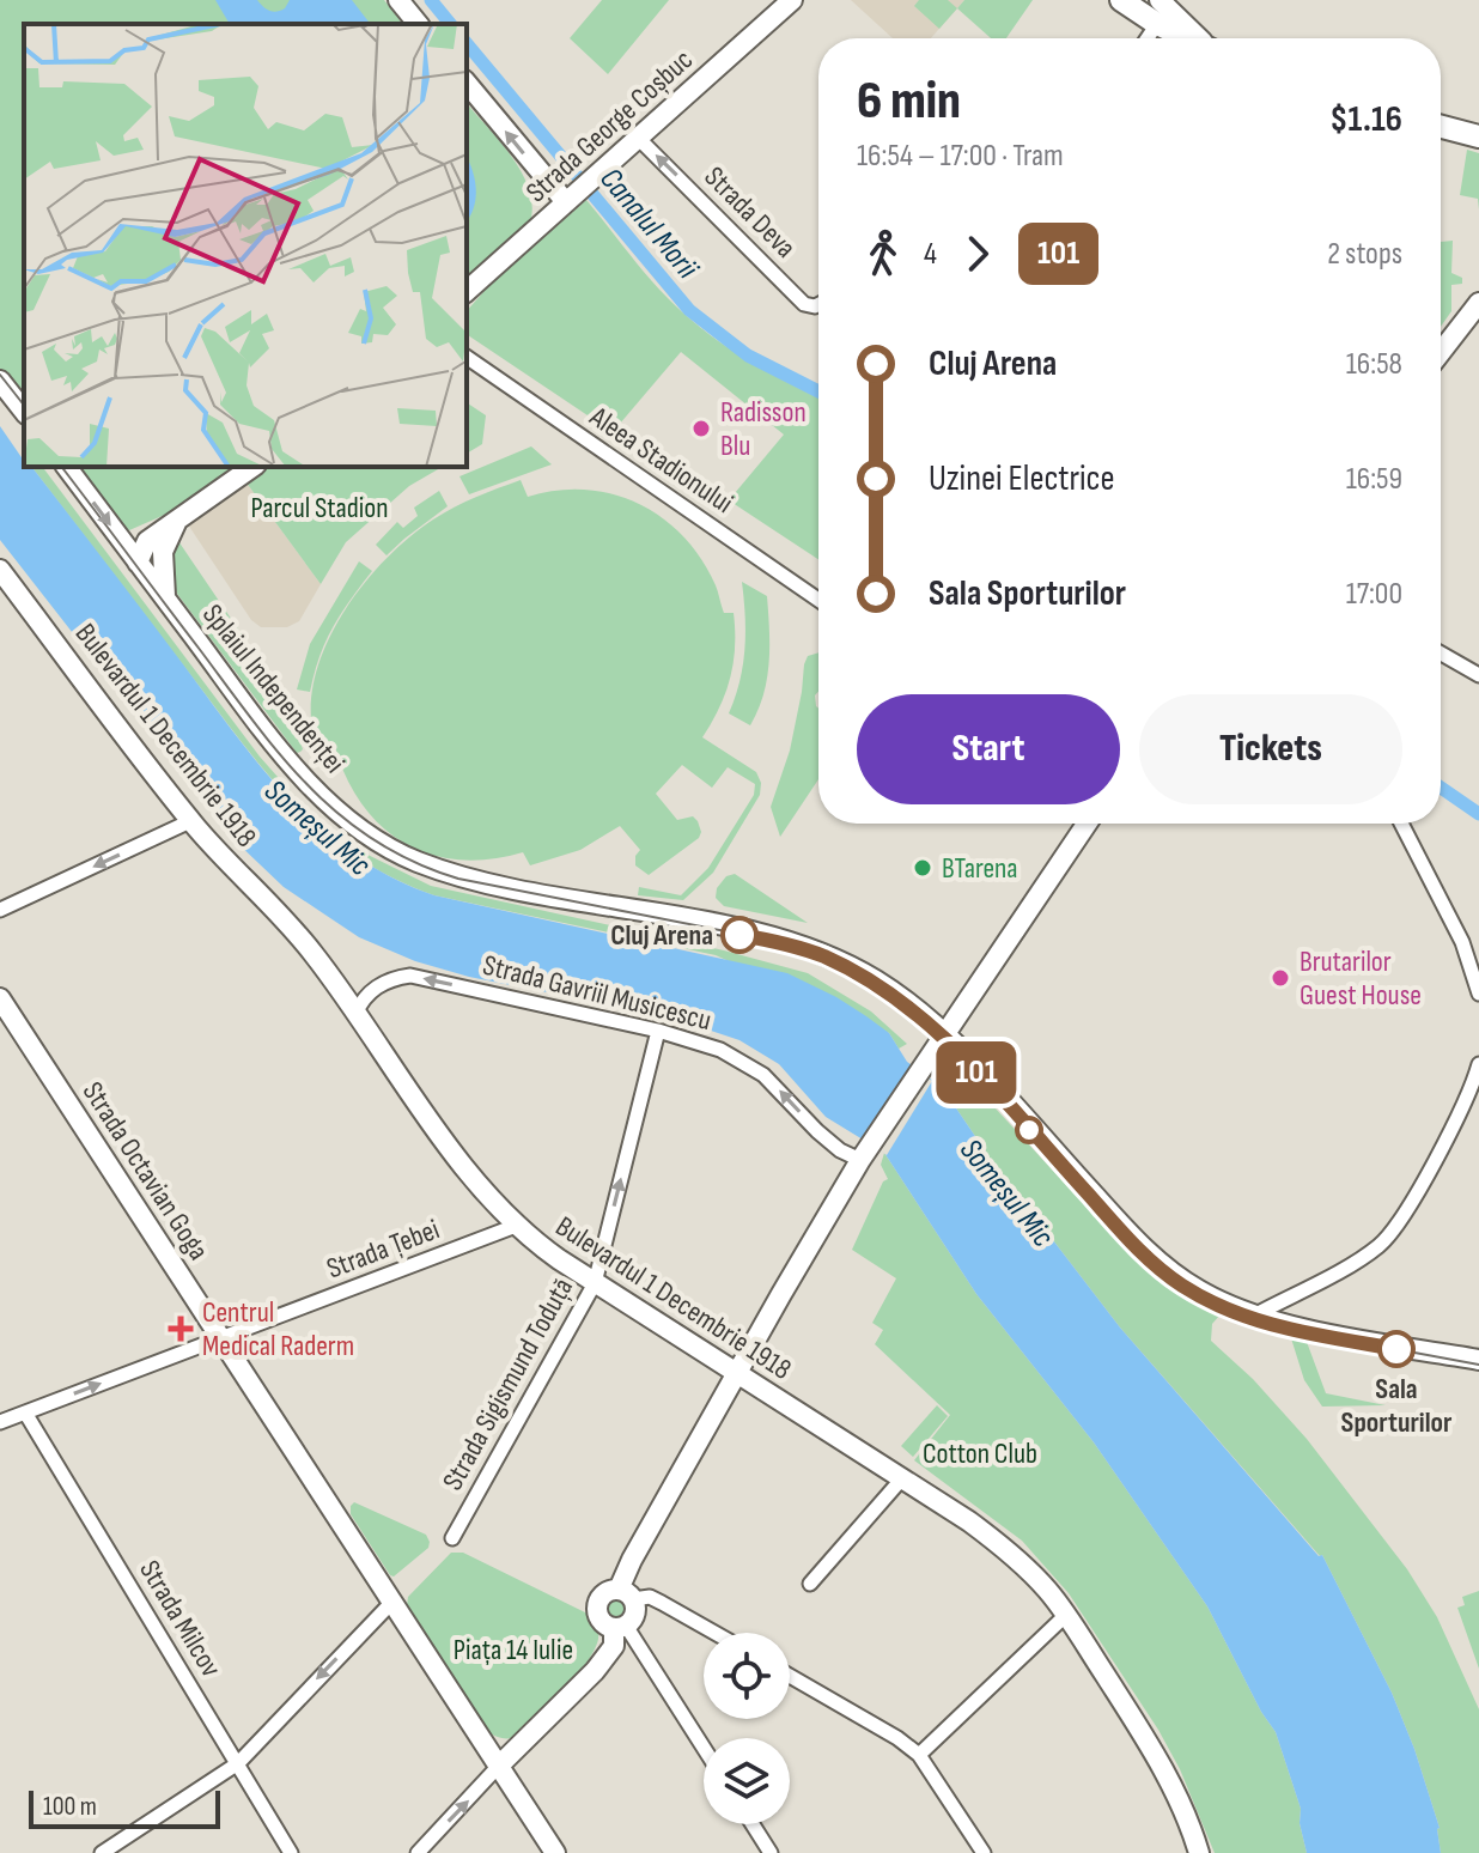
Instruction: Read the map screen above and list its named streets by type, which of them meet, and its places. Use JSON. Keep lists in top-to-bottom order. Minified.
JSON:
{"streets":{"main road":["Strada George Coșbuc","Splaiul Independenței","Bulevardul 1 Decembrie 1918","Strada Octavian Goga"],"street":["Strada Deva","Aleea Stadionului","Strada Gavriil Musicescu","Strada Țebei","Strada Sigismund Toduță","Strada Milcov"]},"crossings":[["Strada George Coșbuc","Strada Deva"],["Bulevardul 1 Decembrie 1918","Strada Gavriil Musicescu"],["Bulevardul 1 Decembrie 1918","Strada Țebei"],["Bulevardul 1 Decembrie 1918","Strada Sigismund Toduță"],["Strada Gavriil Musicescu","Strada Sigismund Toduță"],["Strada Octavian Goga","Strada Țebei"],["Strada Țebei","Strada Milcov"]],"one_way":["Strada Deva","Strada Gavriil Musicescu","Strada Țebei","Strada Sigismund Toduță"],"water":["Canalul Morii","Someșul Mic"],"parks":["Parcul Stadion","Cotton Club","Piața 14 Iulie"],"places":{"other":["Radisson Blu","BTarena","Cluj Arena","Brutarilor Guest House","Sala Sporturilor"],"health":["Centrul Medical Raderm"]},"lines":["tram line 101"],"scale_bar":"100 m","page":{"on_map":"101","heading":["6 min","16:54 – 17:00 · Tram","$1.16"],"legs":["4","101","2 stops"],"list":[{"name":"Cluj Arena","value":"16:58"},{"name":"Uzinei Electrice","value":"16:59"},{"name":"Sala Sporturilor","value":"17:00"}],"buttons":["Start","Tickets"],"scale":"100 m"}}
